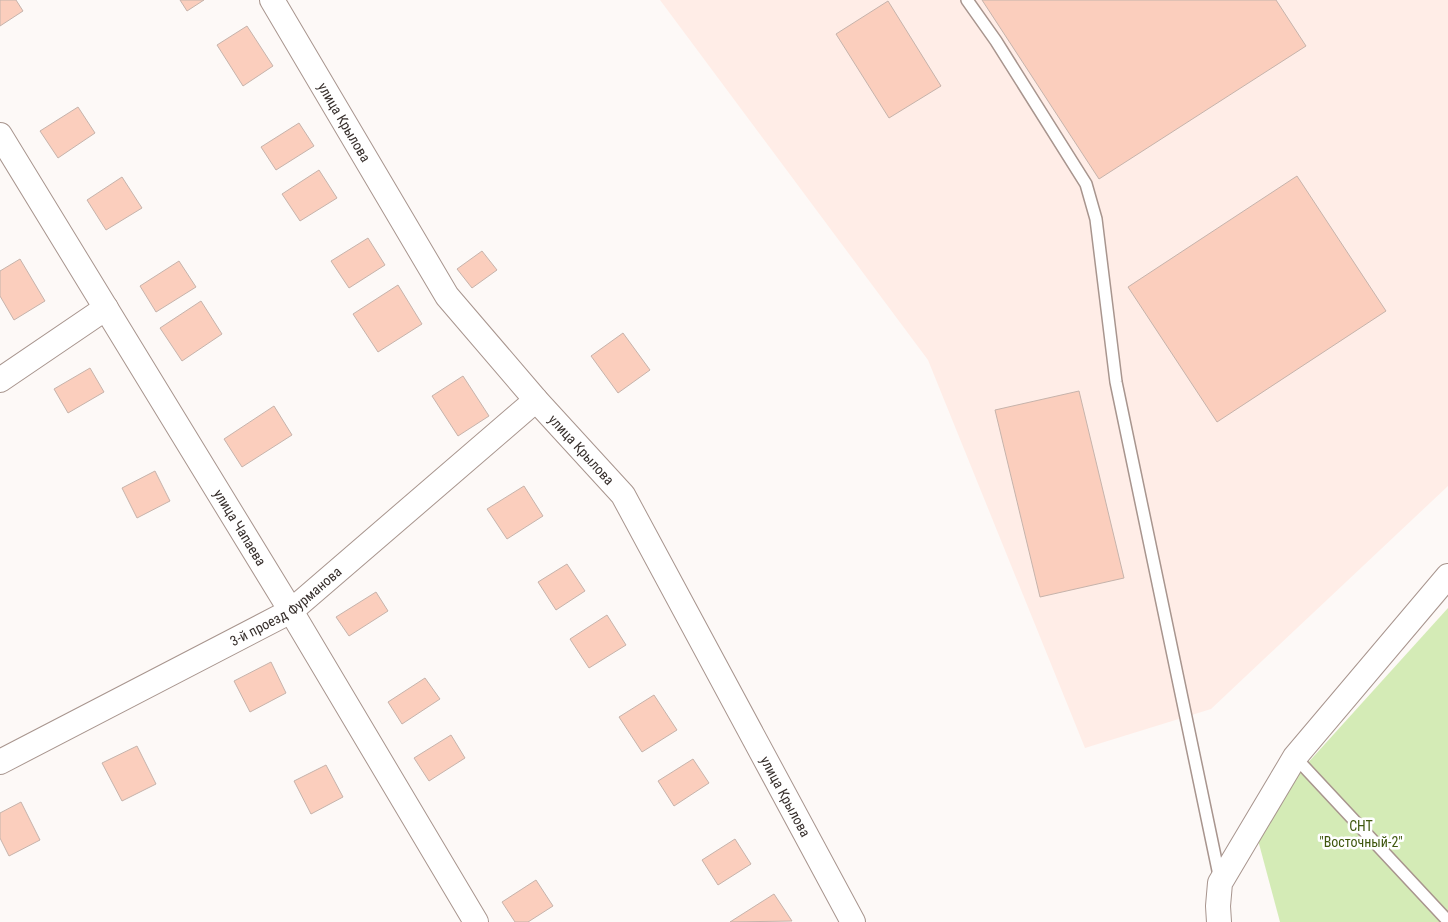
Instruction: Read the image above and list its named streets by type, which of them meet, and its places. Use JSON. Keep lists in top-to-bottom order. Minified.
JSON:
{"streets":{"street":["улица Крылова","улица Чапаева","3-й проезд Фурманова"]},"crossings":[["улица Крылова","3-й проезд Фурманова"],["улица Чапаева","3-й проезд Фурманова"]],"parks":["СНТ \"Восточный-2\""]}
